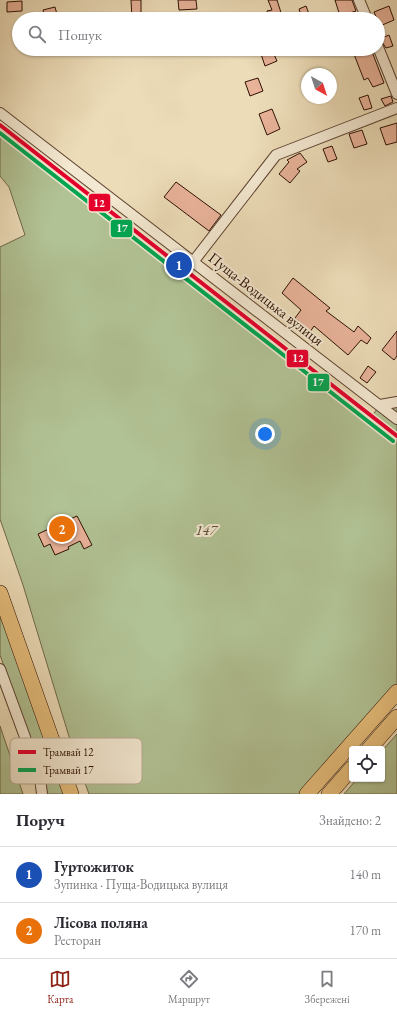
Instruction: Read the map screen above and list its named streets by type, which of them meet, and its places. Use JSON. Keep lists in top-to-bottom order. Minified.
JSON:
{"streets":{"street":["Пуща-Водицька вулиця"]},"parks":["147"],"lines":["tram line 12","tram line 17"],"legend":["Трамвай 12","Трамвай 17"],"north":"bottom right","page":{"search":"Пошук","pins":["1","2"],"heading":["Поруч","Знайдено: 2"],"list":[{"mark":"1","name":"Гуртожиток","note":"Зупинка · Пуща-Водицька вулиця","value":"140 m"},{"mark":"2","name":"Лісова поляна","note":"Ресторан","value":"170 m"}],"nav":["Карта","Маршрут","Збережені"]}}
